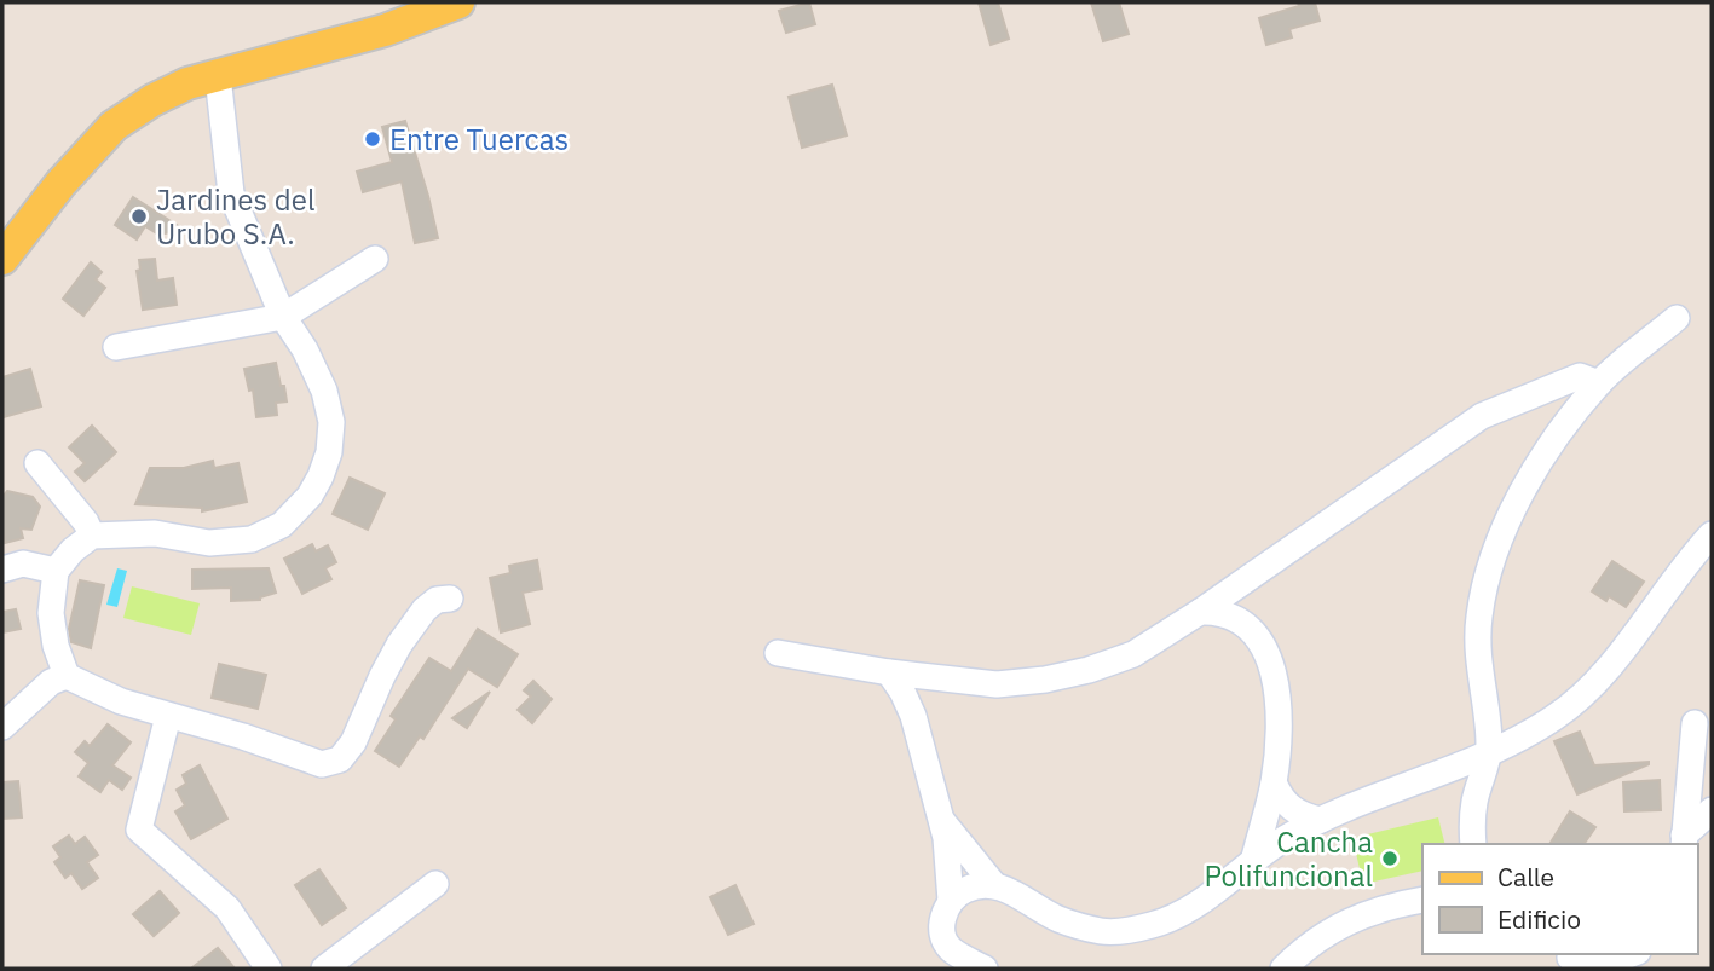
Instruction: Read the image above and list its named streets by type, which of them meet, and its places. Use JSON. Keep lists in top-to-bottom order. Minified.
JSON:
{"places":["Entre Tuercas","Jardines del Urubo S.A.","Cancha Polifuncional"],"legend":["Calle","Edificio"]}
